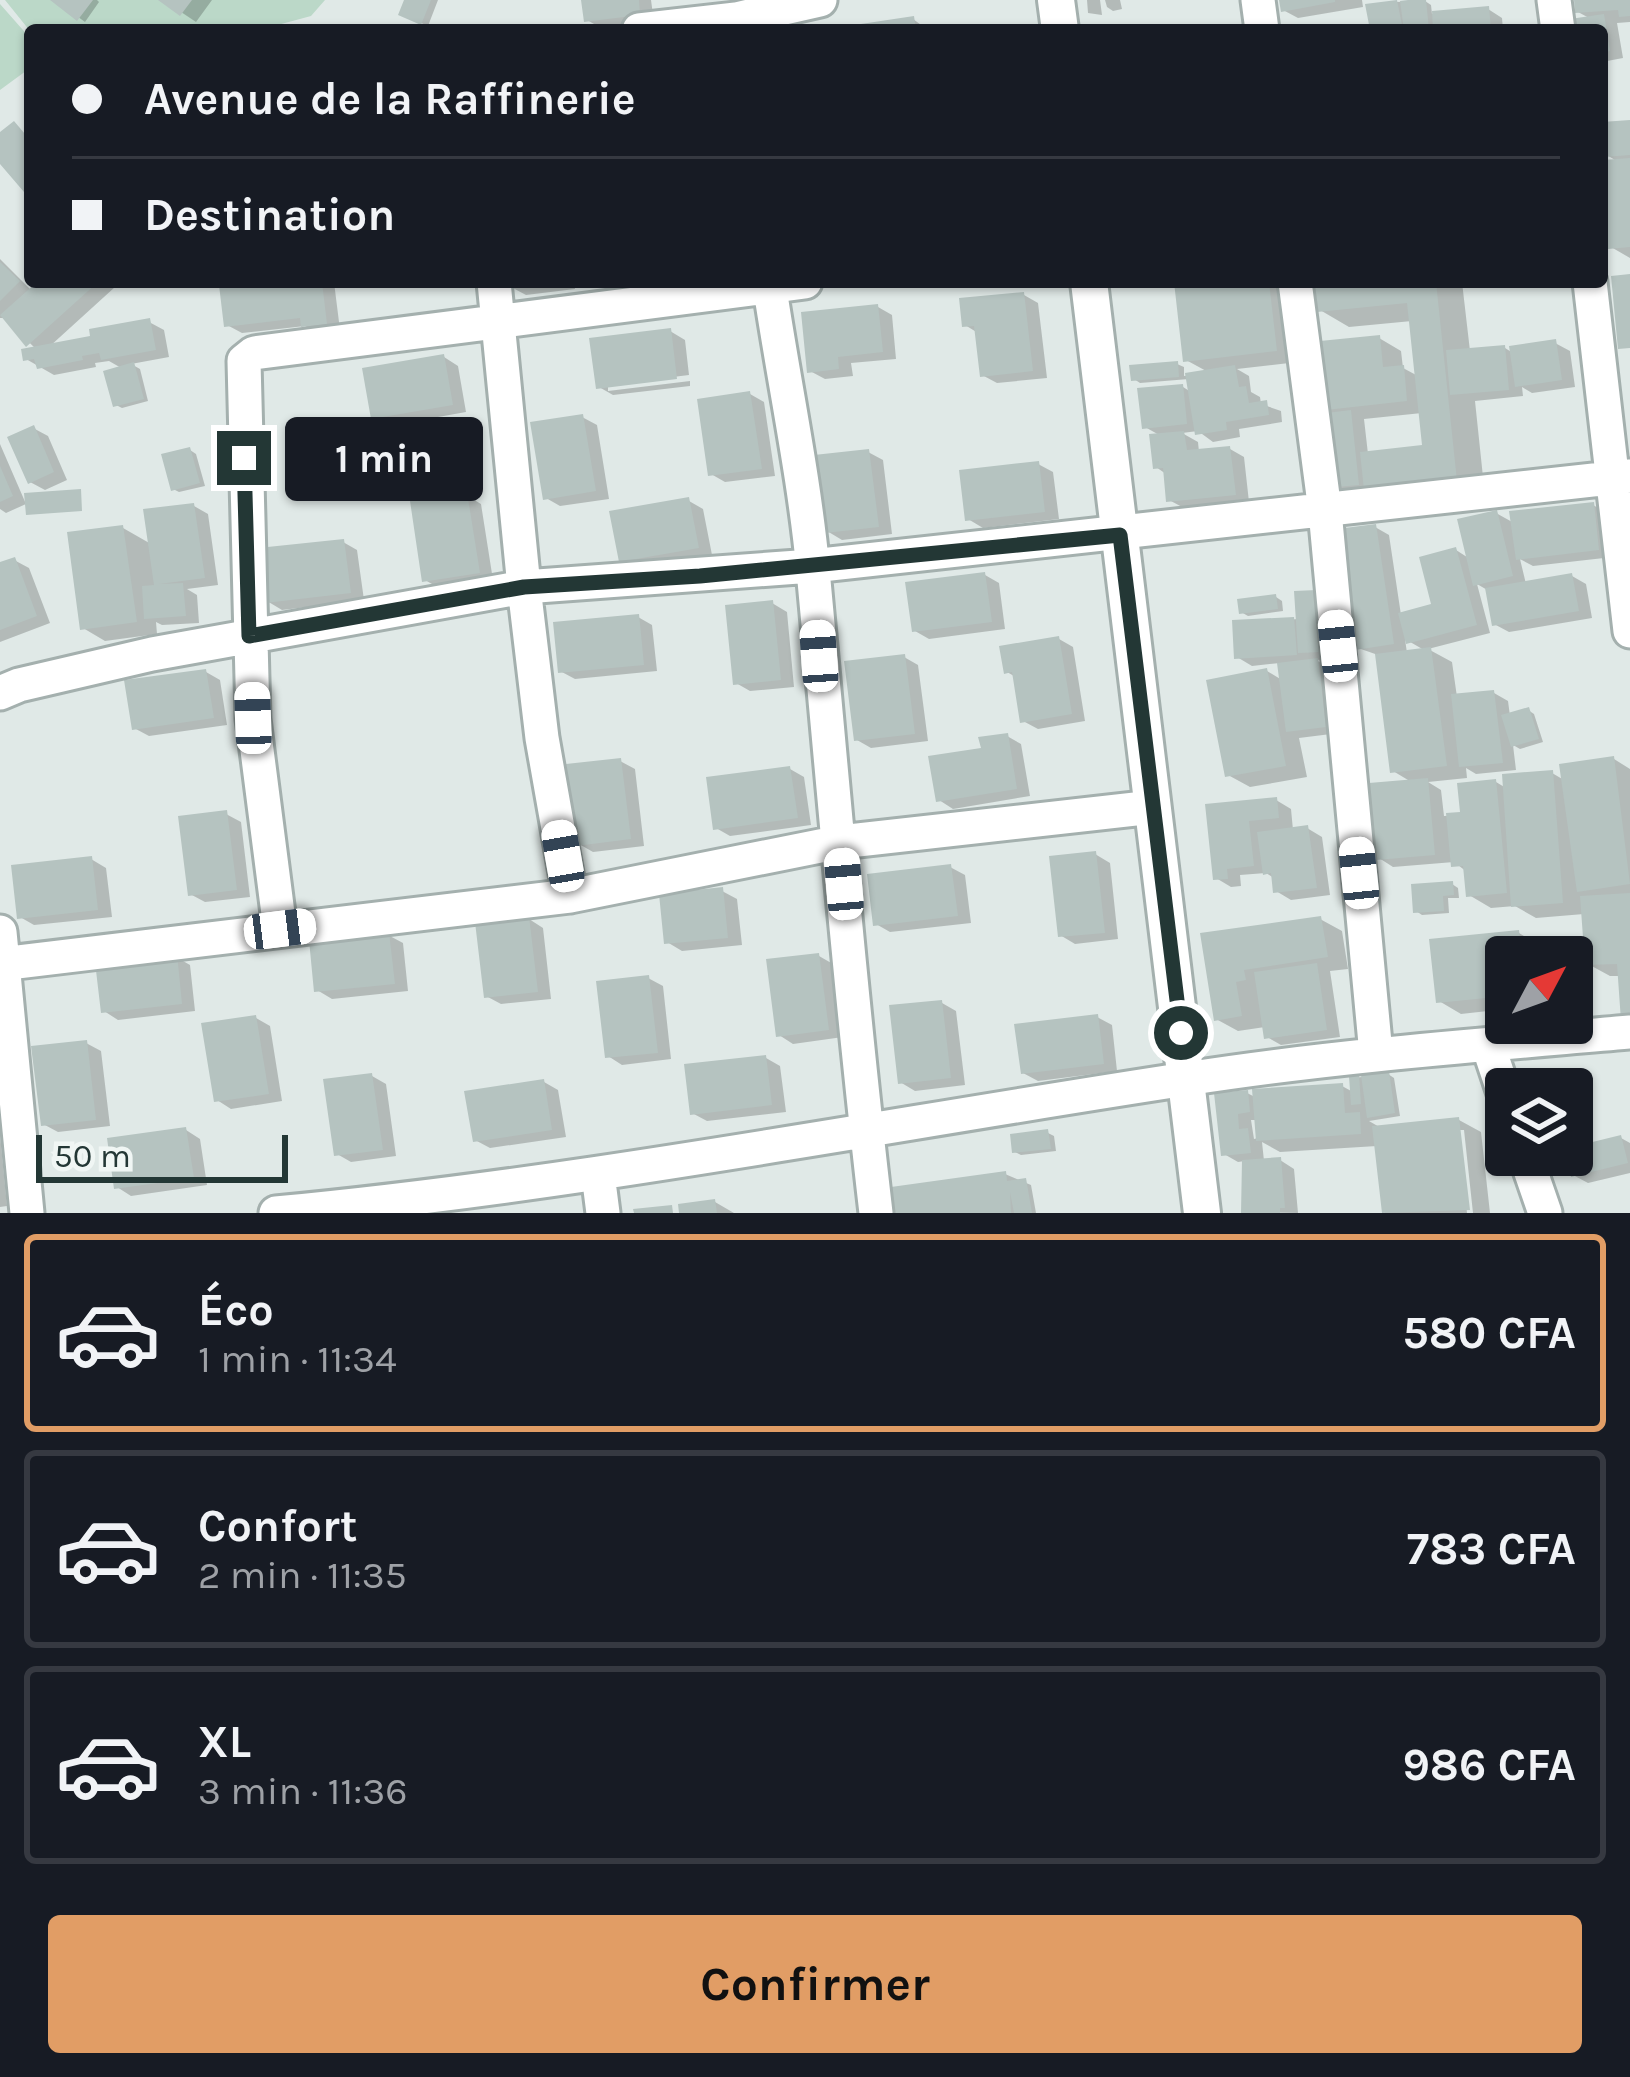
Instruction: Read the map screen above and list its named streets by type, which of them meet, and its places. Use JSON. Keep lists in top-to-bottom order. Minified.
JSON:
{"scale_bar":"50 m","north":"top right","page":{"banner":["Avenue de la Raffinerie","Destination"],"bubble":"1 min","scale":"50 m","list":[{"name":"Éco","note":"1 min · 11:34","value":"580 CFA"},{"name":"Confort","note":"2 min · 11:35","value":"783 CFA"},{"name":"XL","note":"3 min · 11:36","value":"986 CFA"}],"buttons":"Confirmer"}}
